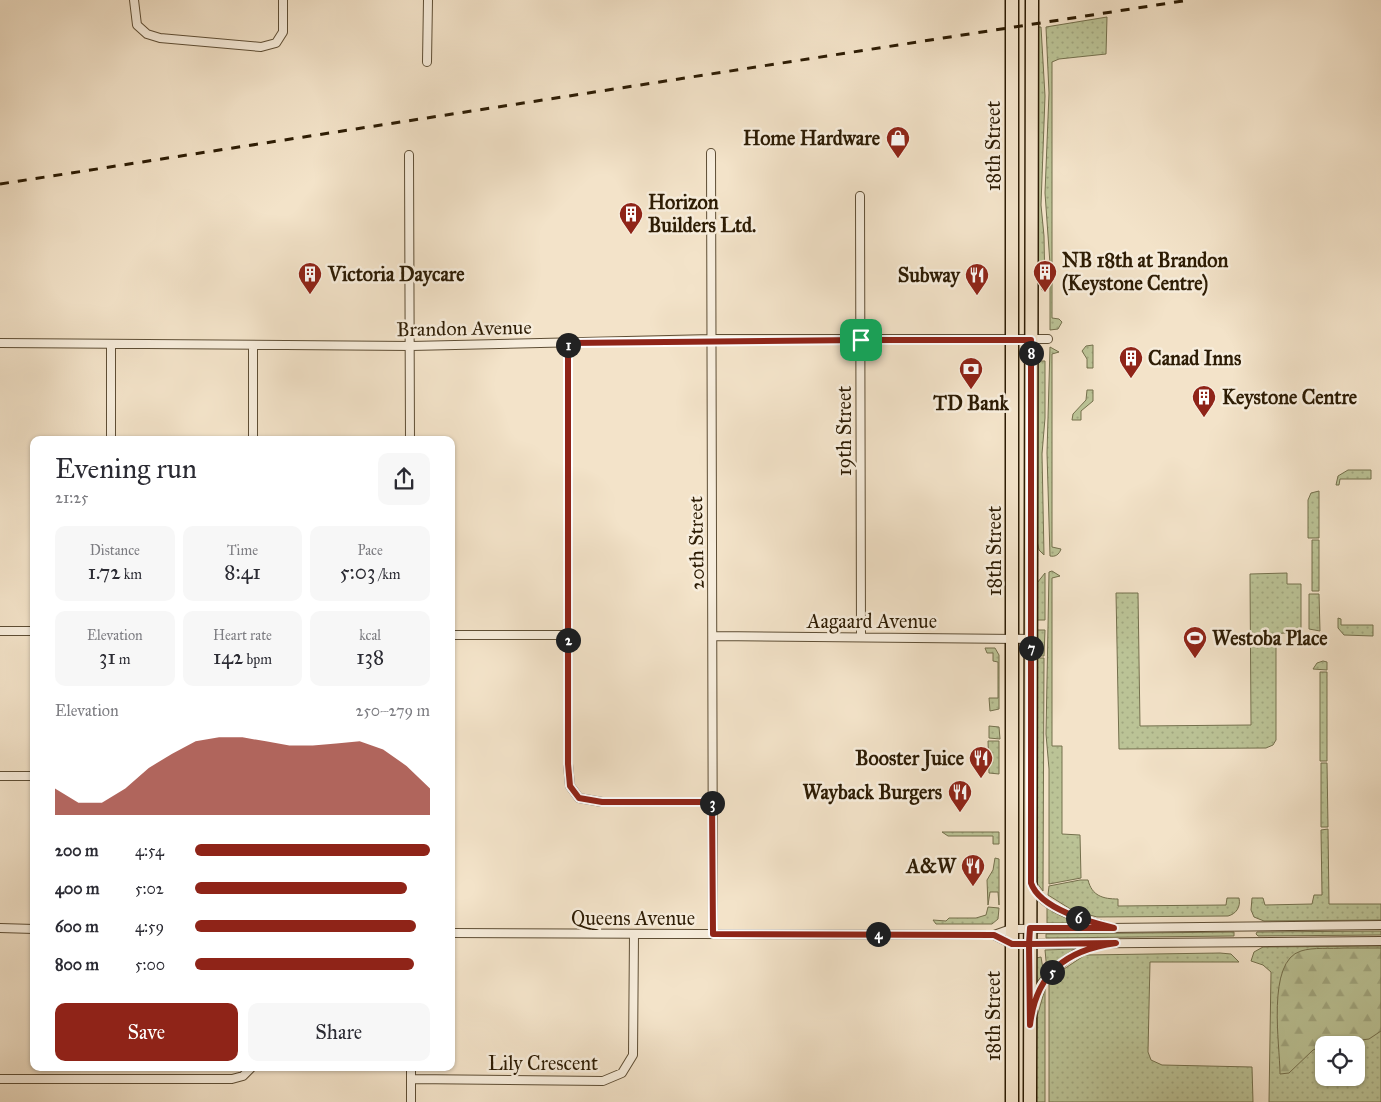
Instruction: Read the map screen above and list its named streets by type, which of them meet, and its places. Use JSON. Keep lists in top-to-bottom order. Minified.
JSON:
{"streets":{"main road":["18th Street"],"street":["Brandon Avenue","19th Street","20th Street","Aagaard Avenue","Queens Avenue","Lily Crescent"]},"crossings":[["18th Street","Brandon Avenue"],["18th Street","Aagaard Avenue"],["Brandon Avenue","19th Street"],["Brandon Avenue","20th Street"],["19th Street","Aagaard Avenue"],["20th Street","Aagaard Avenue"],["20th Street","Queens Avenue"],["Queens Avenue","Lily Crescent"]],"places":{"shop":["Home Hardware"],"building":["Horizon Builders Ltd.","NB 18th at Brandon (Keystone Centre)","Victoria Daycare","Canad Inns","Keystone Centre"],"restaurant":["Subway","Booster Juice","Wayback Burgers","A&W"],"bank":["TD Bank"],"sports":["Westoba Place"]},"page":{"pins":["1","8","2","7","3","6","4","5"],"heading":["Evening run","21:25"],"stats":[["Distance","1.72 km"],["Time","8:41"],["Pace","5:03 /km"],["Elevation","31 m"],["Heart rate","142 bpm"],["kcal","138"]],"chart":["Elevation","250–279 m"],"list":[{"name":"200 m","note":"4:54"},{"name":"400 m","note":"5:02"},{"name":"600 m","note":"4:59"},{"name":"800 m","note":"5:00"}],"buttons":["Save","Share"]}}
